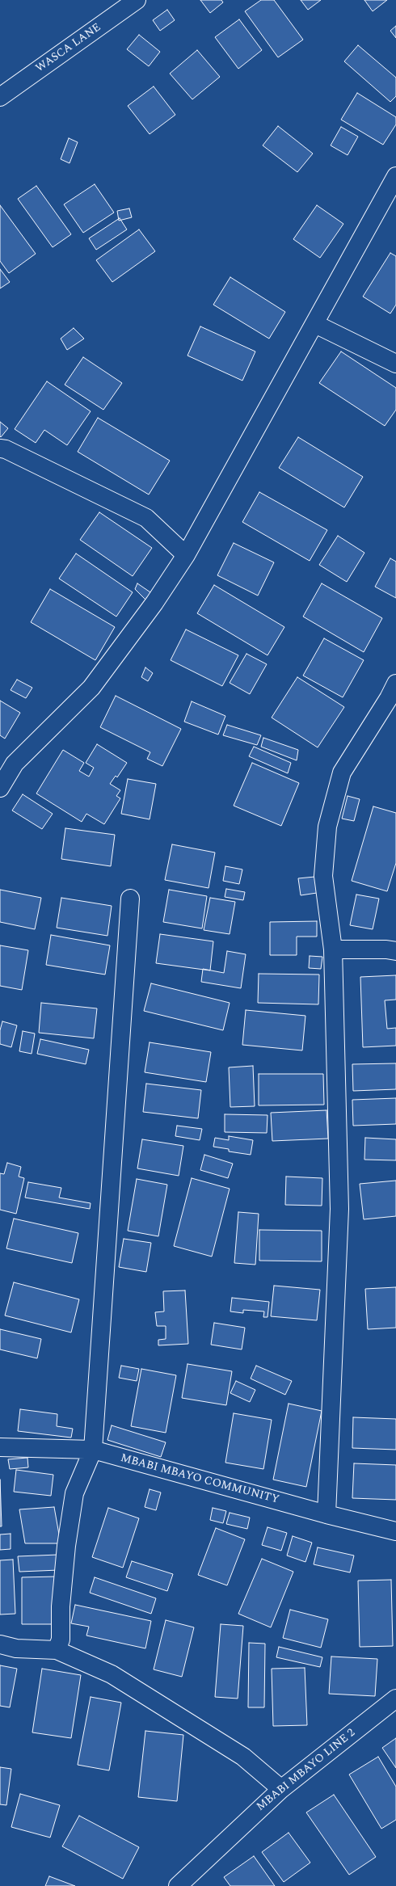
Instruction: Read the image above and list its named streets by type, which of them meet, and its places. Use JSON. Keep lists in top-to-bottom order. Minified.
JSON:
{"streets":{"street":["WASCA LANE","MBABI MBAYO COMMUNITY","MBABI MBAYO LINE 2"]}}
